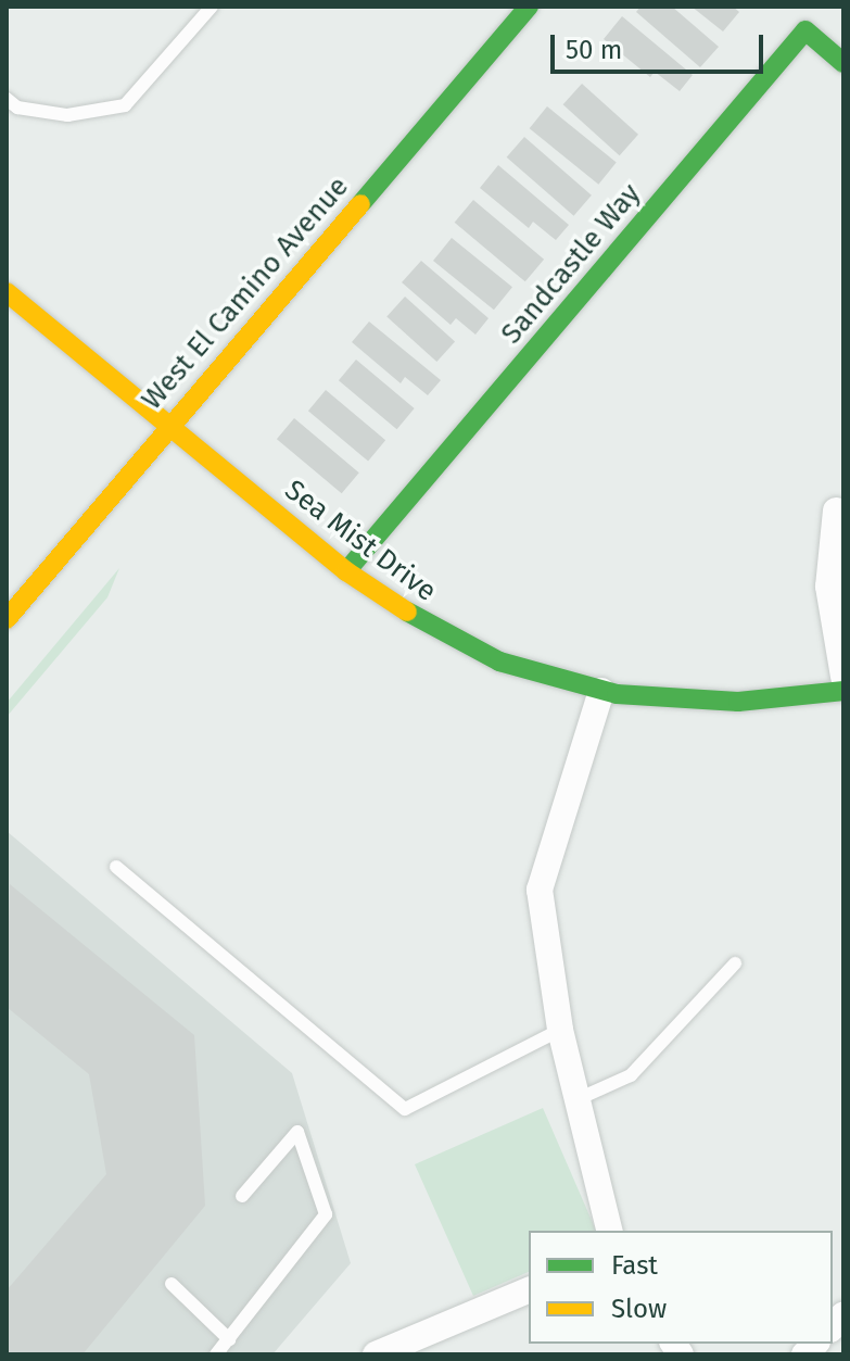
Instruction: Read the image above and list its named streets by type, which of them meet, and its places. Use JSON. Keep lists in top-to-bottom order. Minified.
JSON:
{"streets":{"street":["Sandcastle Way","West El Camino Avenue","Sea Mist Drive"]},"crossings":[["Sandcastle Way","Sea Mist Drive"],["West El Camino Avenue","Sea Mist Drive"]],"legend":["Fast","Slow"],"scale_bar":"50 m"}
